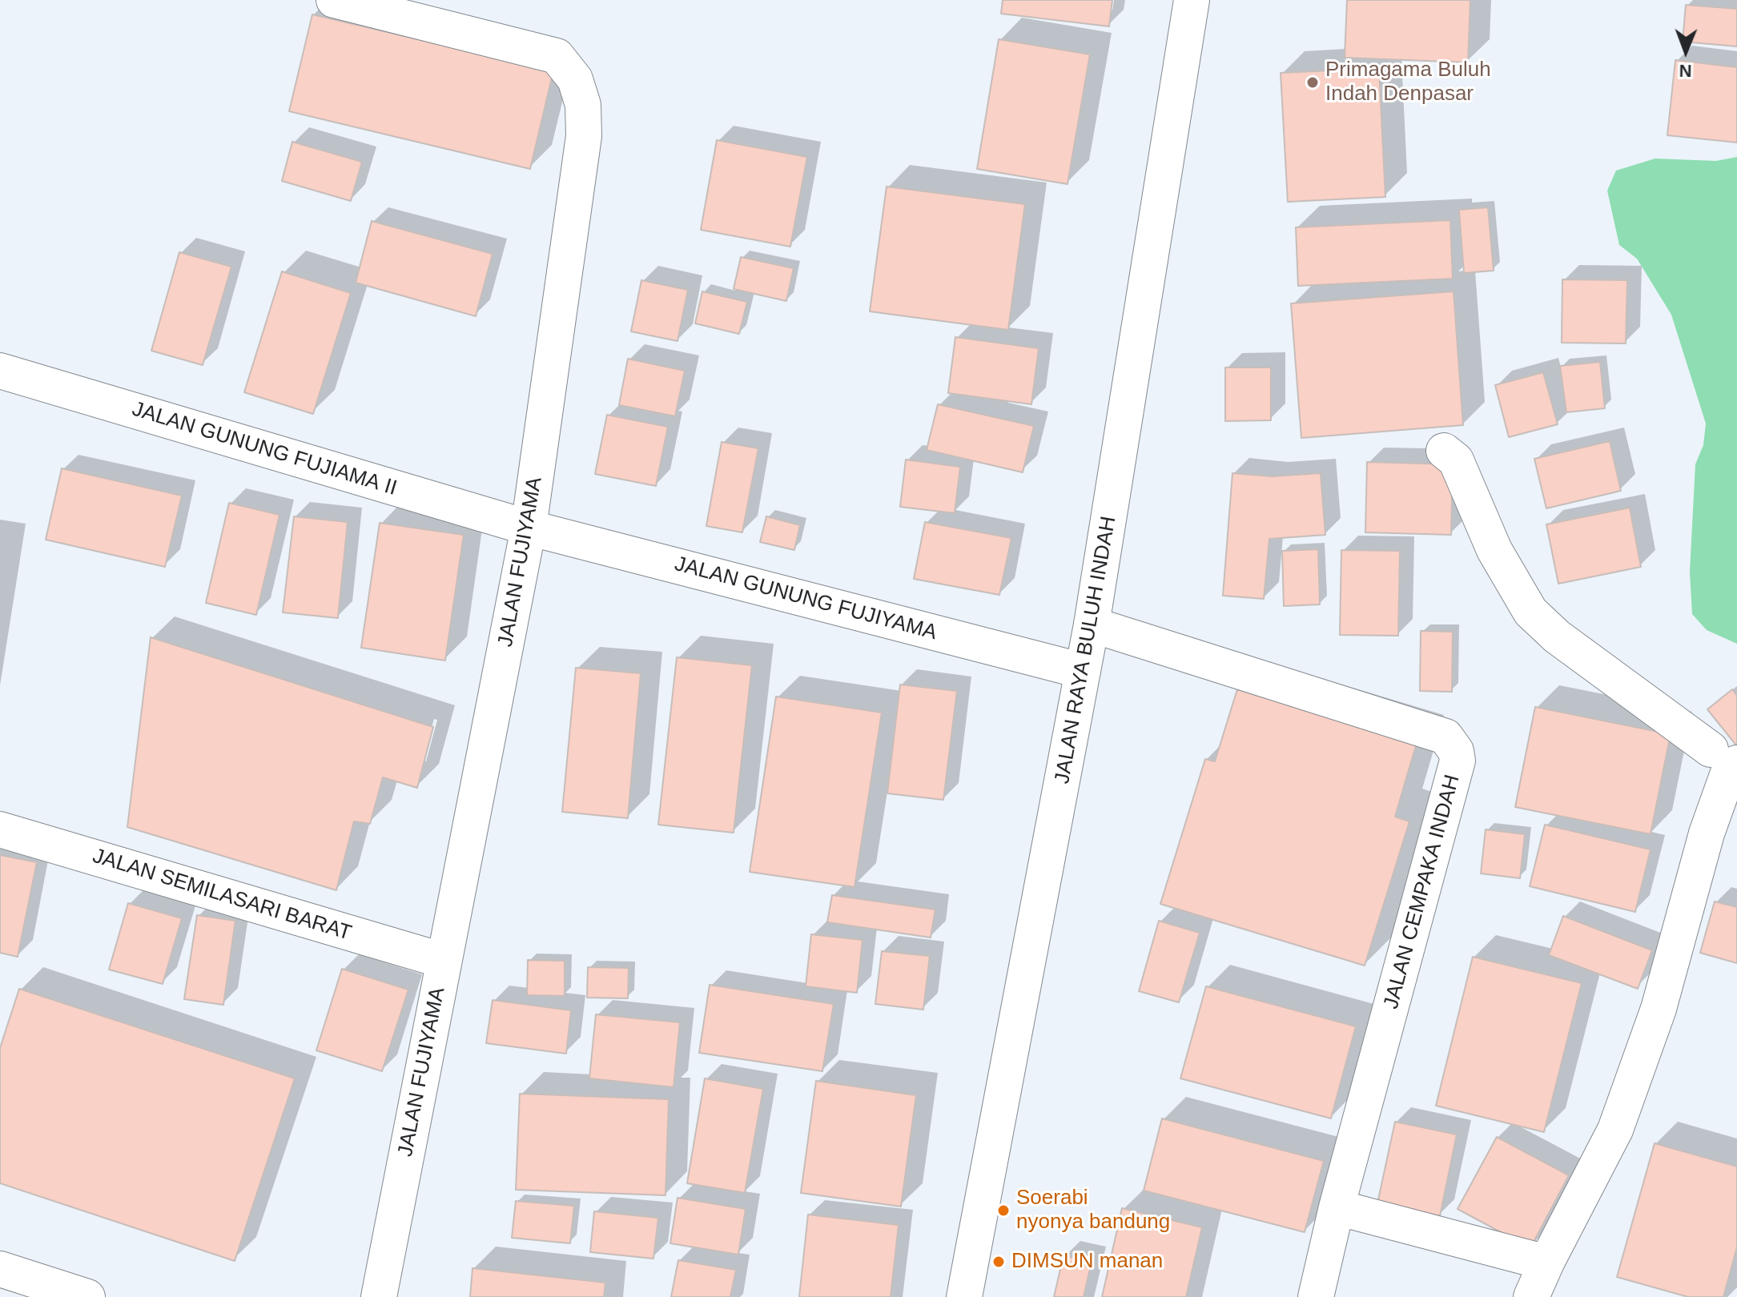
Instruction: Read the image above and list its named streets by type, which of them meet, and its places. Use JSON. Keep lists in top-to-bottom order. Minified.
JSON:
{"streets":{"main road":["JALAN GUNUNG FUJIAMA II","JALAN FUJIYAMA","JALAN GUNUNG FUJIYAMA","JALAN RAYA BULUH INDAH","JALAN CEMPAKA INDAH","JALAN SEMILASARI BARAT"]},"crossings":[["JALAN GUNUNG FUJIAMA II","JALAN FUJIYAMA"],["JALAN GUNUNG FUJIAMA II","JALAN GUNUNG FUJIYAMA"],["JALAN FUJIYAMA","JALAN GUNUNG FUJIYAMA"],["JALAN FUJIYAMA","JALAN SEMILASARI BARAT"],["JALAN GUNUNG FUJIYAMA","JALAN RAYA BULUH INDAH"],["JALAN RAYA BULUH INDAH","JALAN CEMPAKA INDAH"]],"places":["Primagama Buluh Indah Denpasar","Soerabi nyonya bandung","DIMSUN manan"],"north":"bottom"}
